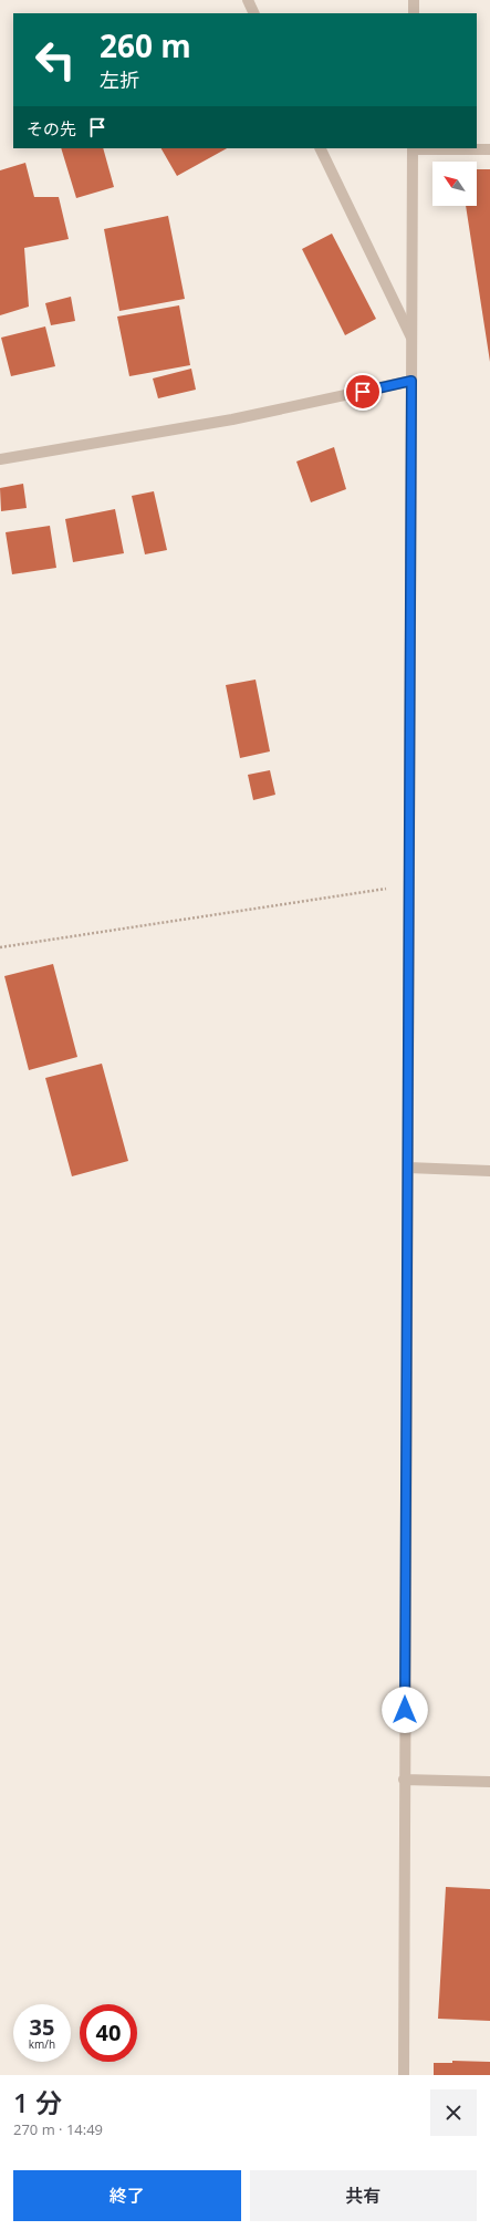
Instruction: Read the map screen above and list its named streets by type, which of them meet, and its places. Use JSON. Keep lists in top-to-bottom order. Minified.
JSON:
{"north":"top left","page":{"turn":["260 m","左折"],"then":"その先","speed":"35 km/h","limit":"40","heading":["1 分","270 m · 14:49"],"buttons":["終了","共有"]}}
